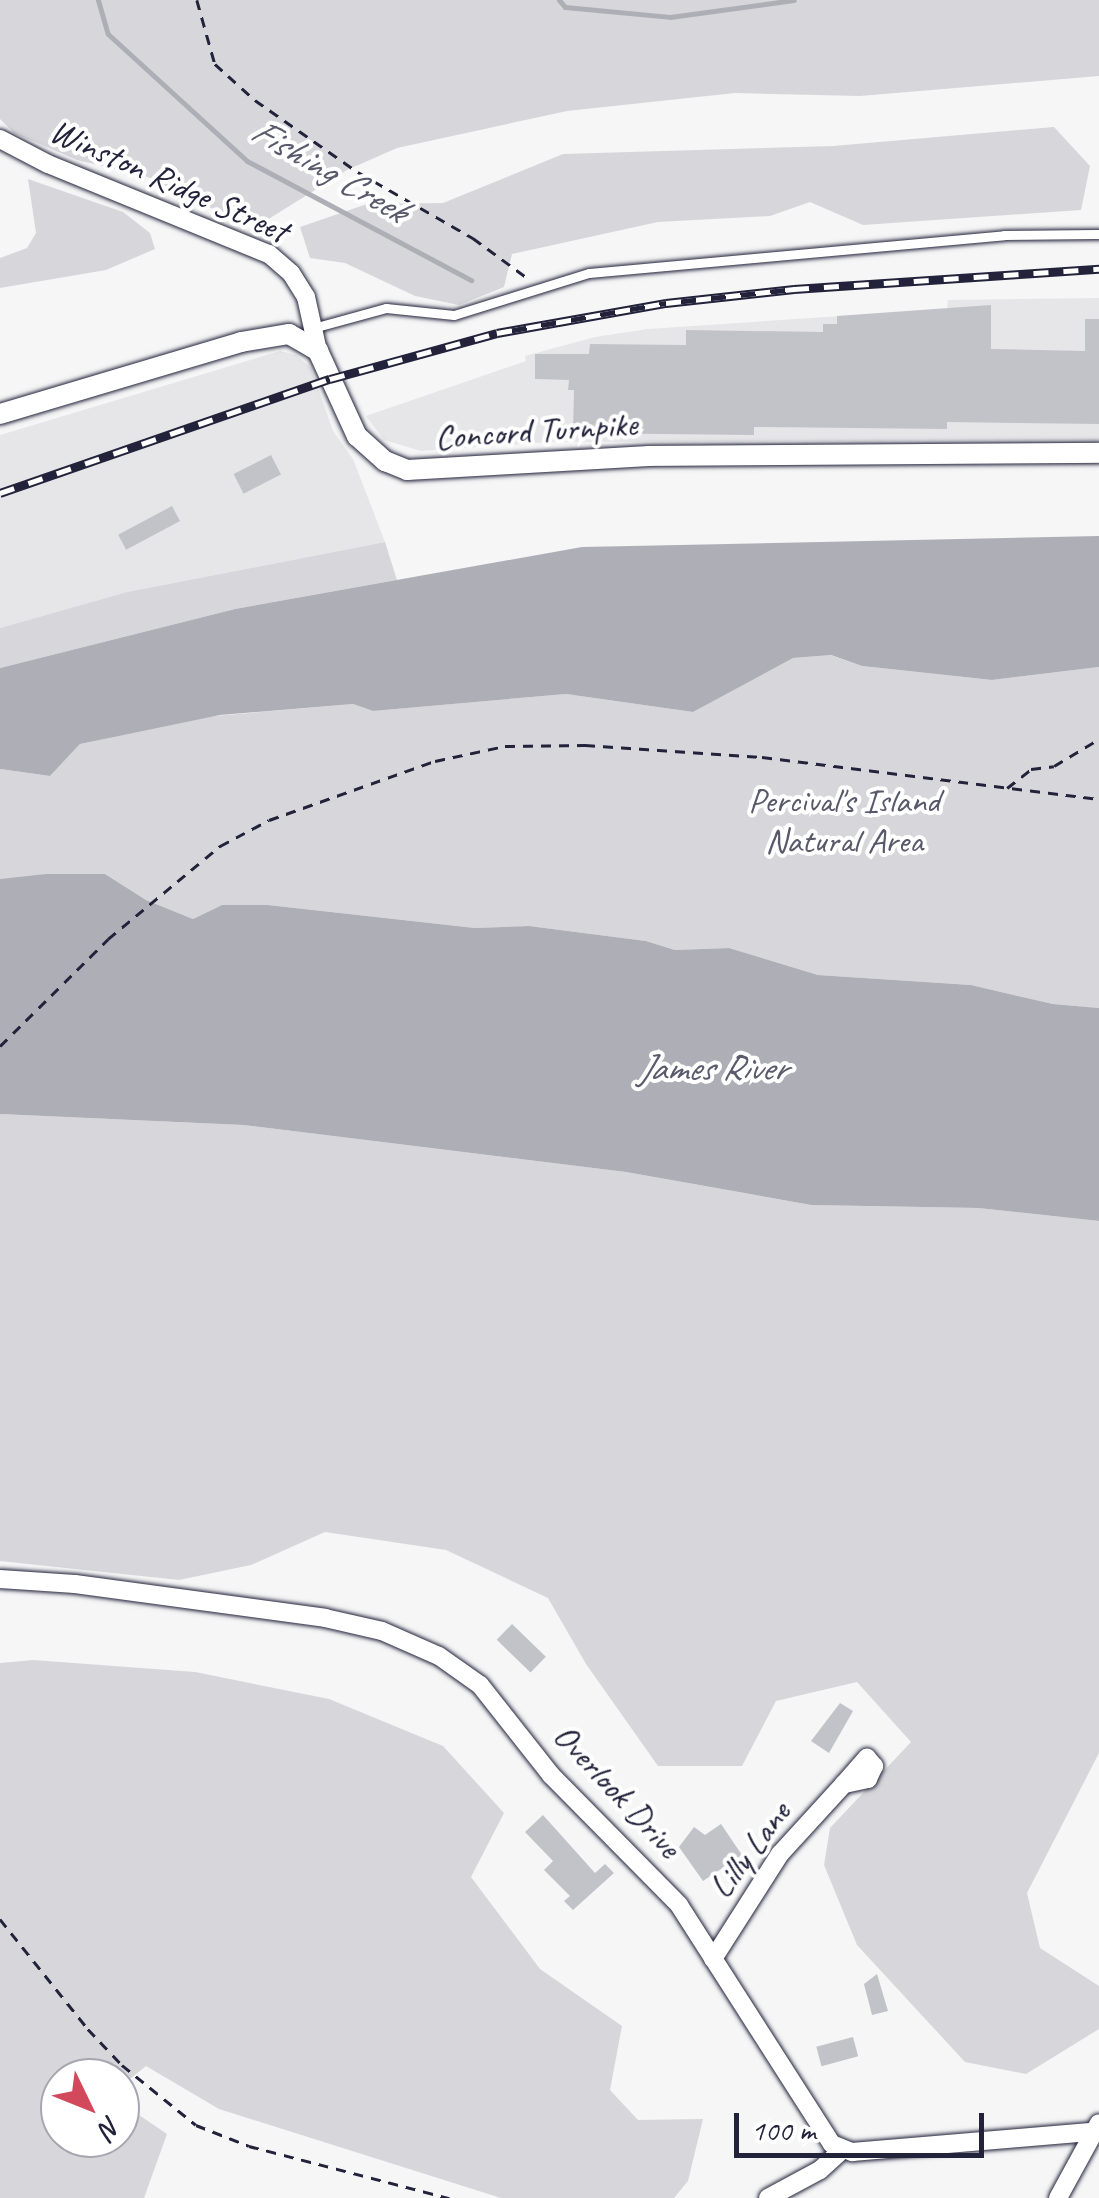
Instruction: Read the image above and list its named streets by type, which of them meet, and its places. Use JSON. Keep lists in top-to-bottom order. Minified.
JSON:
{"streets":{"street":["Winston Ridge Street","Concord Turnpike","Overlook Drive","Lilly Lane"]},"crossings":[["Winston Ridge Street","Concord Turnpike"],["Overlook Drive","Lilly Lane"]],"water":["Fishing Creek","James River"],"parks":["Percival's Island Natural Area"],"scale_bar":"100 m","north":"bottom right"}
